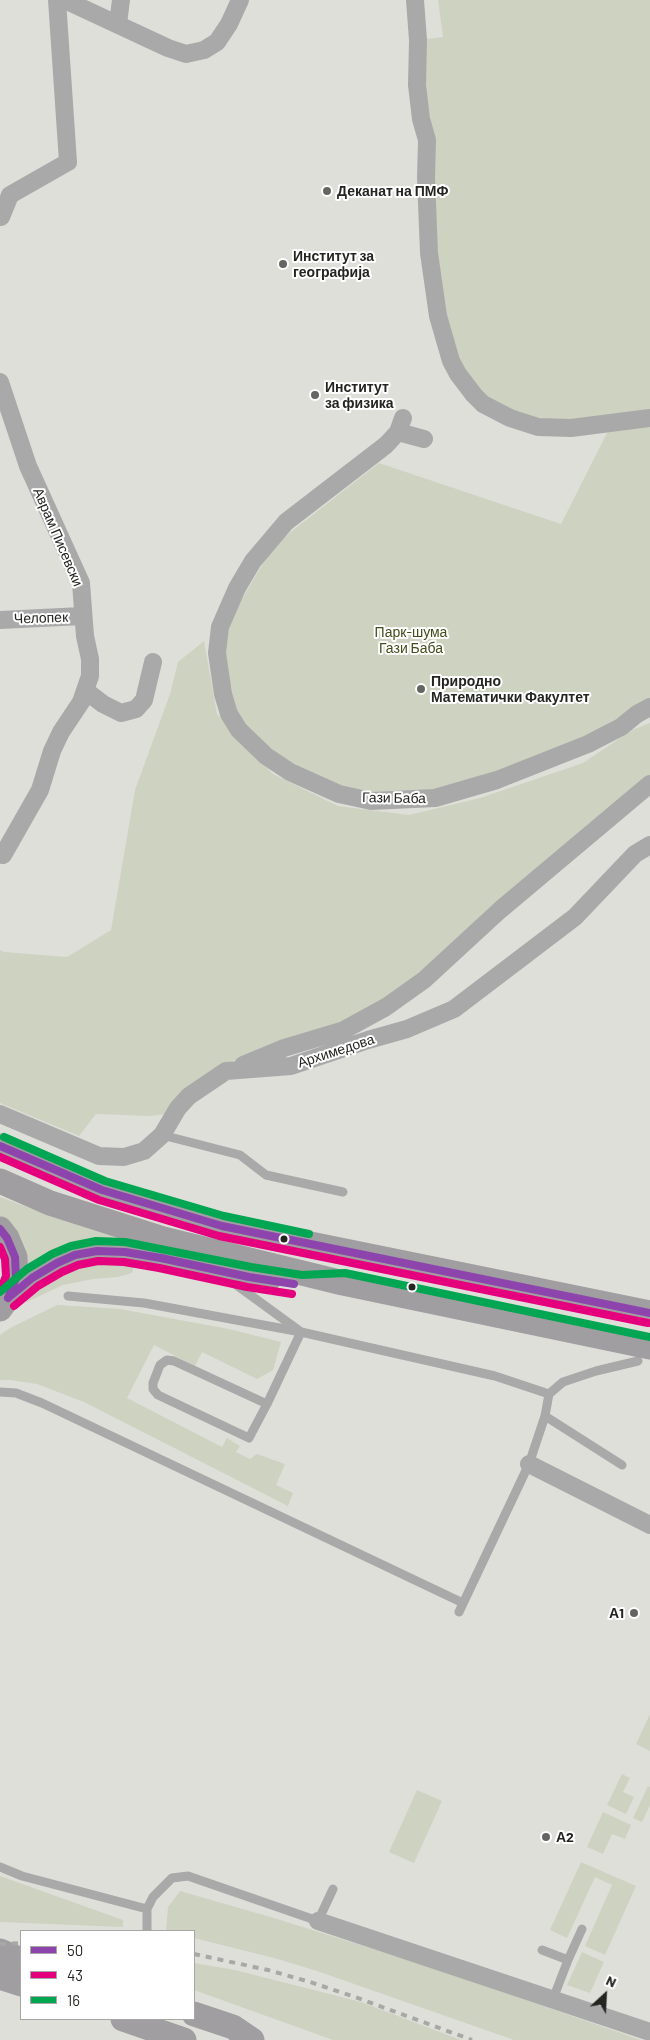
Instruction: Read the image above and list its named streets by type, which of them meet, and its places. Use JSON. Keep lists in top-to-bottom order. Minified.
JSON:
{"streets":{"street":["Аврам Писевски","Челопек","Гази Баба","Архимедова"]},"crossings":[["Аврам Писевски","Челопек"]],"parks":["Парк-шума Гази Баба"],"places":["Деканат на ПМФ","Институт за географија","Институт за физика","Природно Математички Факултет","А1","А2"],"lines":["transit line 16","transit line 50","transit line 43"],"legend":["50","43","16"],"north":"top right"}
